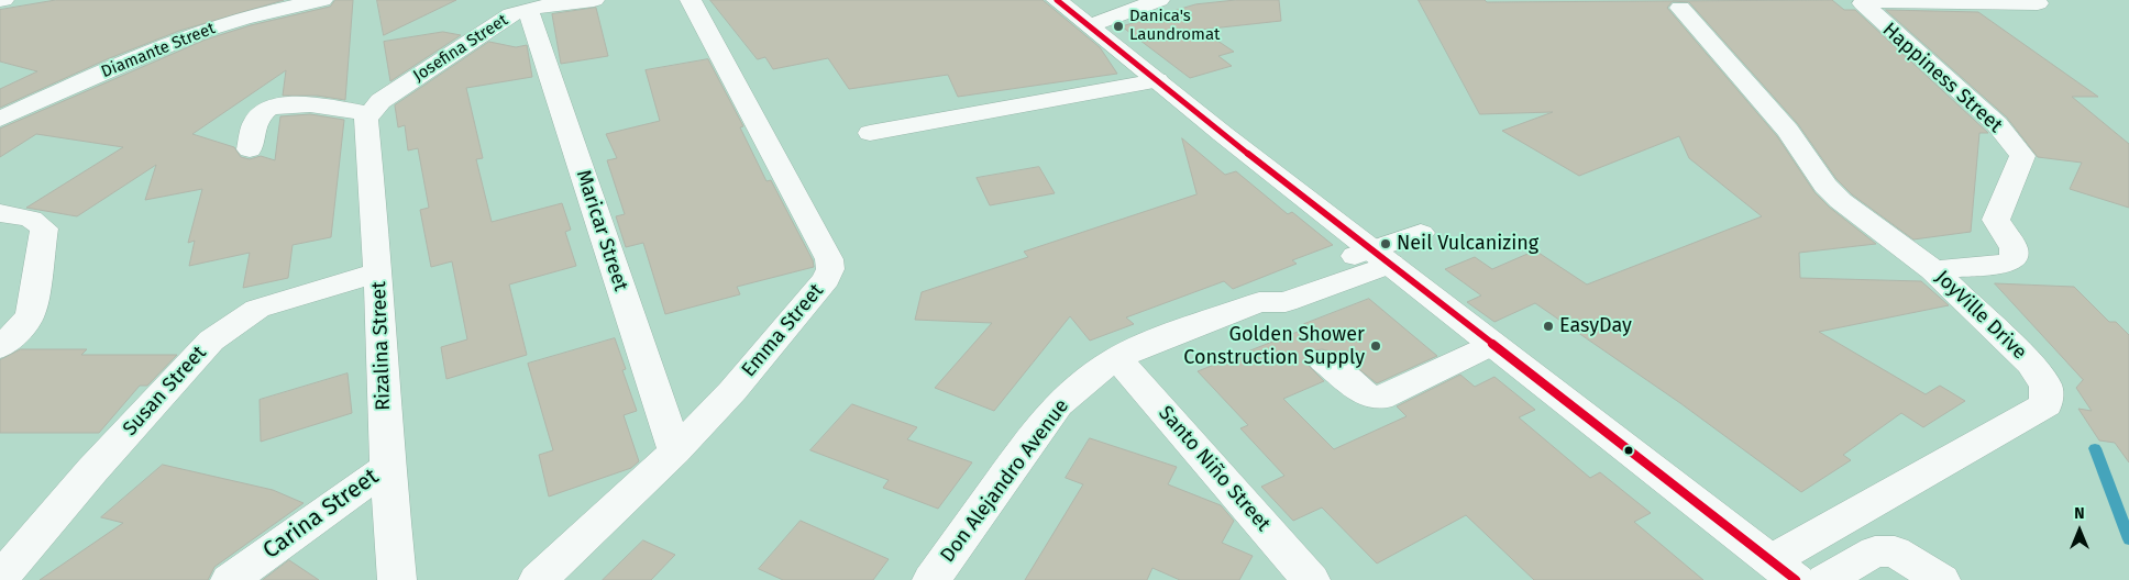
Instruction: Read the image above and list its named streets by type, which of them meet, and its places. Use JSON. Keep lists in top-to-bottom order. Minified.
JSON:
{"streets":{"street":["Josefina Street","Diamante Street","Happiness Street","Maricar Street","JoyVille Drive","Emma Street","Rizalina Street","Susan Street","Santo Niño Street","Don Alejandro Avenue","Carina Street"]},"crossings":[["Josefina Street","Maricar Street"],["Josefina Street","Rizalina Street"],["Happiness Street","JoyVille Drive"],["Maricar Street","Emma Street"],["Rizalina Street","Susan Street"],["Rizalina Street","Carina Street"],["Santo Niño Street","Don Alejandro Avenue"]],"places":["Danica's Laundromat","Neil Vulcanizing","EasyDay","Golden Shower Construction Supply"],"north":"top"}
